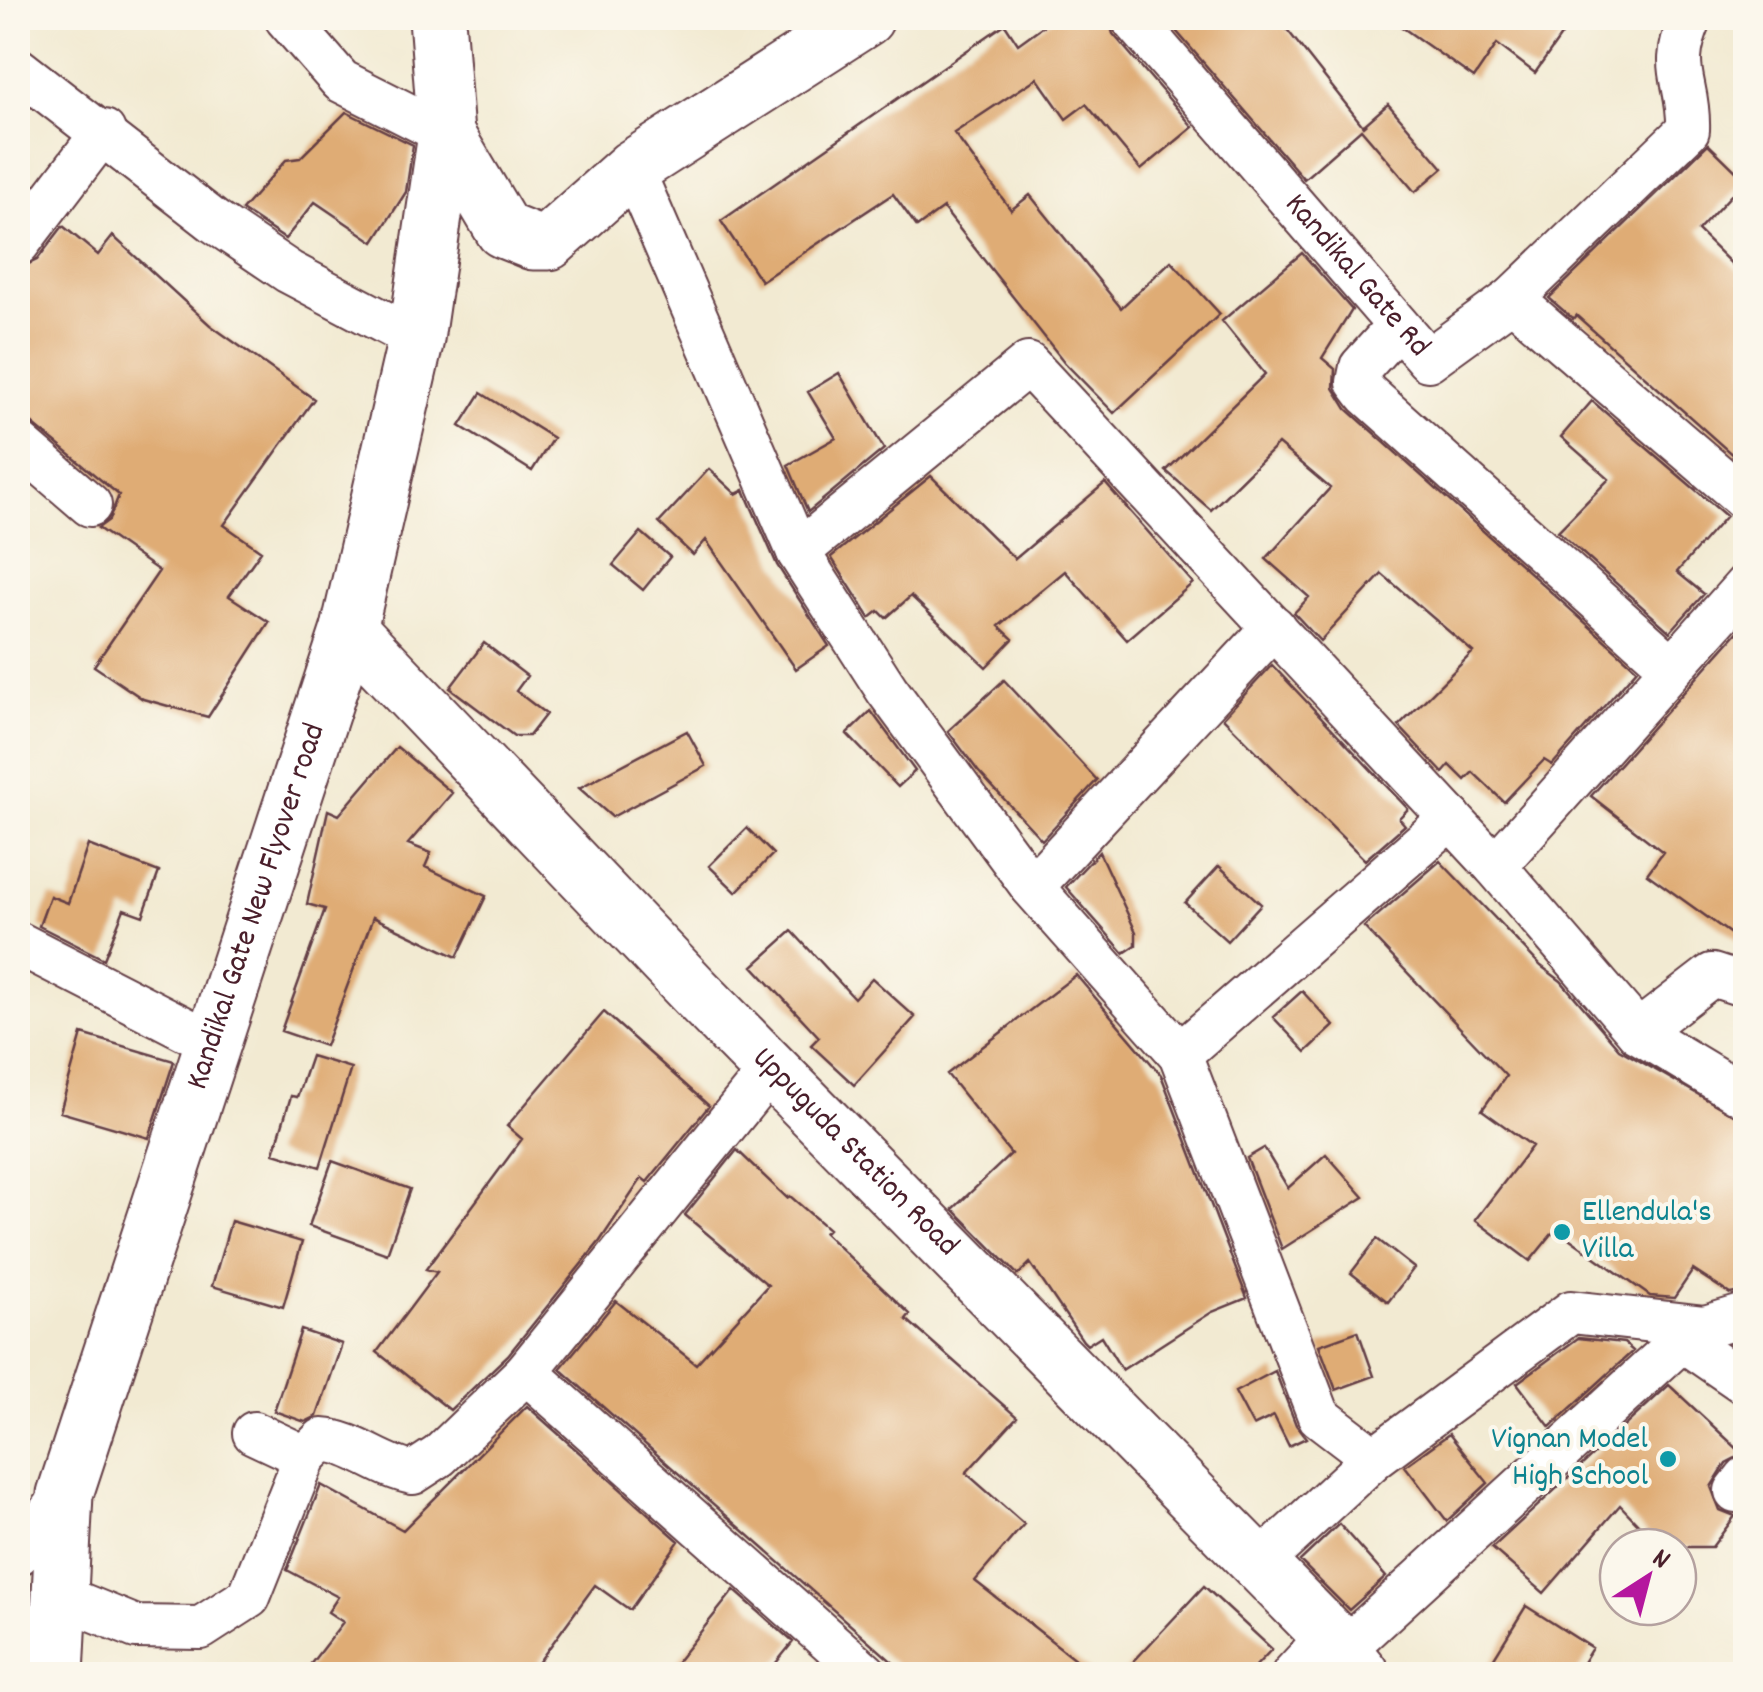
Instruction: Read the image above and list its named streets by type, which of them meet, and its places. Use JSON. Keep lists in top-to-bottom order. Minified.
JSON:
{"streets":{"street":["Kandikal Gate Rd","Kandikal Gate New Flyover road","Uppuguda Station Road"]},"crossings":[["Kandikal Gate New Flyover road","Uppuguda Station Road"]],"places":["Ellendula's Villa","Vignan Model High School"],"north":"top right"}
